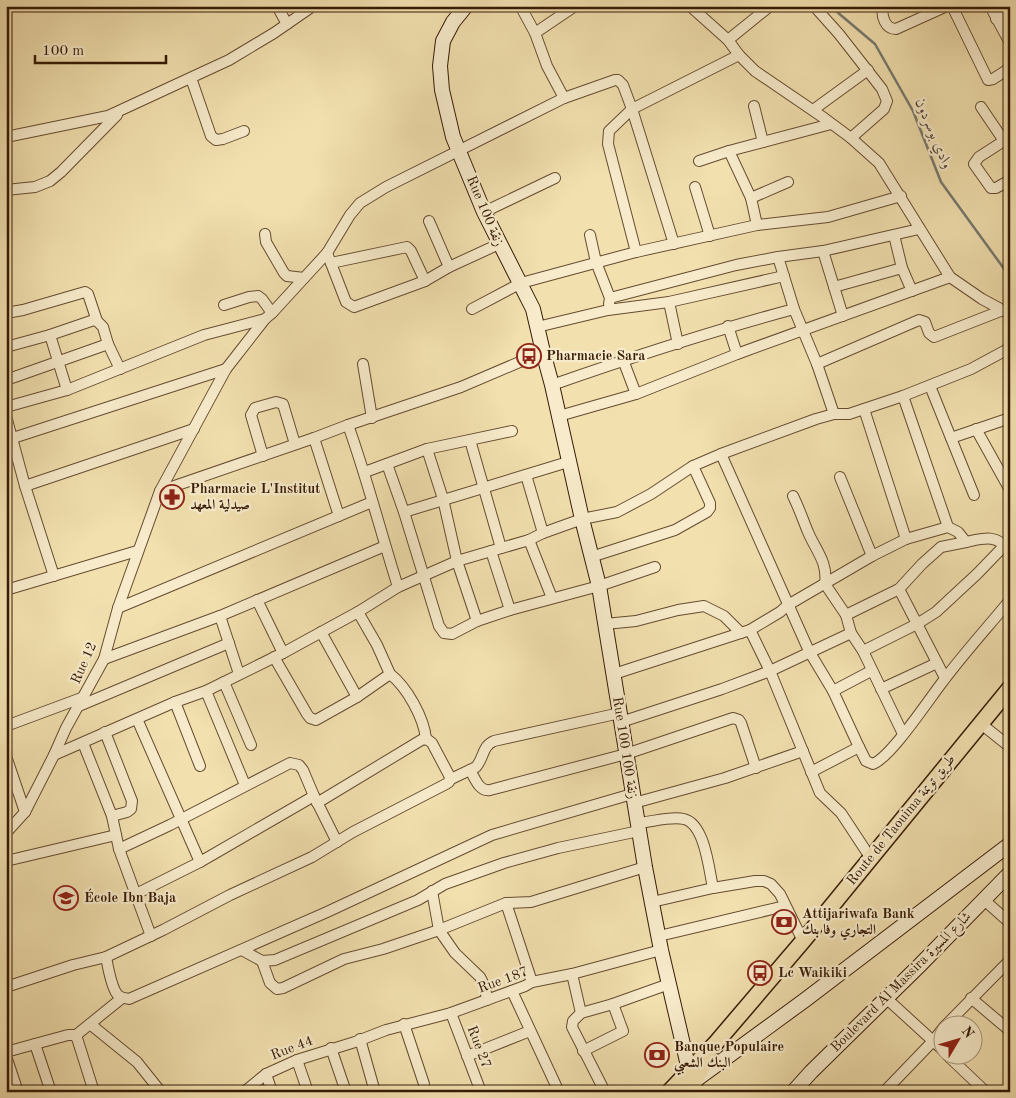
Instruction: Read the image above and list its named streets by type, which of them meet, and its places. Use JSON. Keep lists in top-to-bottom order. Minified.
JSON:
{"streets":{"main road":["Route de Taouima طريق تويمة"],"street":["Rue 100 زنقة","Rue 12","Rue 100 زنقة 100","Rue 187","Boulevard Al Massira شارع المسيرة","Rue 27","Rue 44"]},"crossings":[["Rue 100 زنقة","Rue 12"],["Rue 100 زنقة","Rue 100 زنقة 100"],["Rue 100 زنقة 100","Route de Taouima طريق تويمة"],["Rue 100 زنقة 100","Rue 187"],["Rue 187","Rue 27"],["Rue 187","Rue 44"]],"water":["وادي بوسردون"],"places":{"bus stop":["Pharmacie Sara","Lc Waikiki"],"pharmacy":["Pharmacie L'Institut صيدلية المعهد"],"school or university":["École Ibn Baja"],"bank":["Attijariwafa Bank التجاري وفا بنك","Banque Populaire البنك الشعبي"]},"scale_bar":"100 m","north":"top right"}
